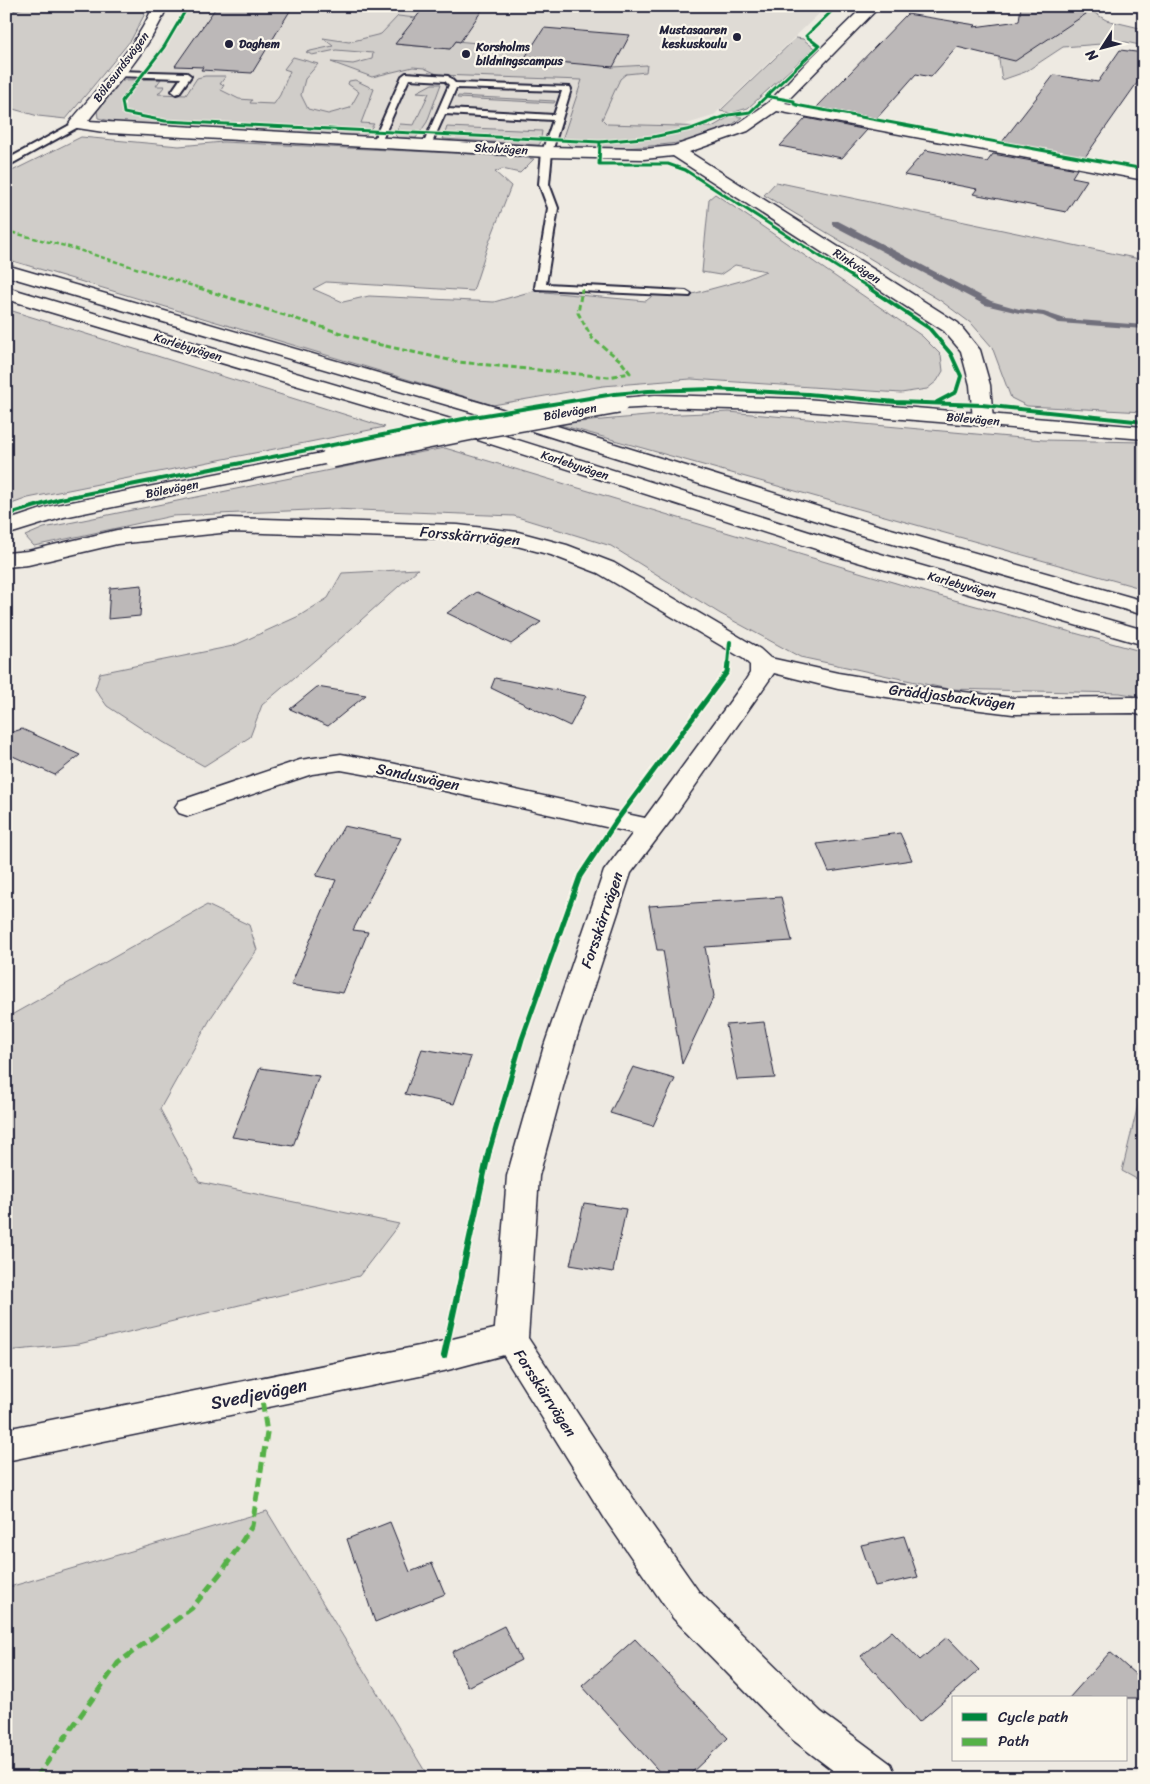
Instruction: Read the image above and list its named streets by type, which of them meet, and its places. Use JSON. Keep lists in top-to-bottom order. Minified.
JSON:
{"streets":{"main road":["Bölesundsvägen","Skolvägen","Rinkvägen","Karlebyvägen","Bölevägen","Forsskärrvägen","Gräddjasbackvägen","Sandusvägen","Svedjevägen"]},"crossings":[["Bölesundsvägen","Skolvägen"],["Skolvägen","Rinkvägen"],["Rinkvägen","Bölevägen"],["Forsskärrvägen","Gräddjasbackvägen"],["Forsskärrvägen","Sandusvägen"],["Forsskärrvägen","Svedjevägen"]],"places":["Mustasaaren keskuskoulu","Daghem","Korsholms bildningscampus"],"legend":["Cycle path","Path"],"north":"bottom left"}
